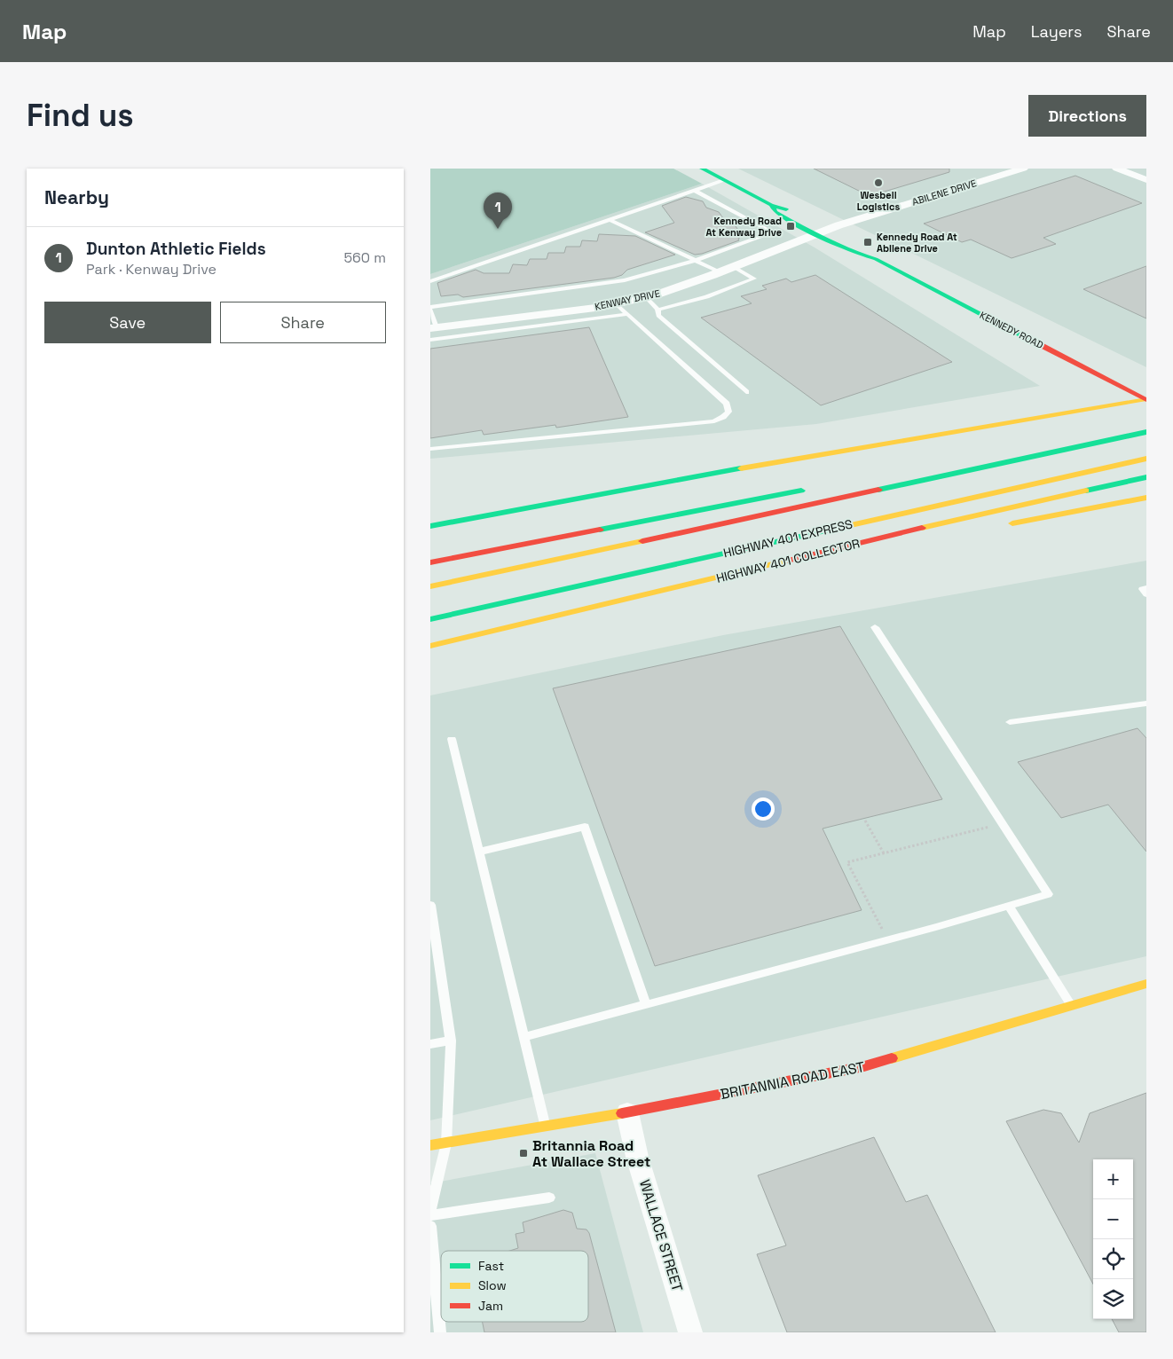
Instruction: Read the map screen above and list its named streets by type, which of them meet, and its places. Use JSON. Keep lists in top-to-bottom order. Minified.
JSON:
{"streets":{"main road":["KENNEDY ROAD","HIGHWAY 401 EXPRESS","HIGHWAY 401 COLLECTOR","BRITANNIA ROAD EAST"],"street":["ABILENE DRIVE","KENWAY DRIVE","WALLACE STREET"]},"crossings":[["ABILENE DRIVE","KENWAY DRIVE"],["ABILENE DRIVE","KENNEDY ROAD"],["KENWAY DRIVE","KENNEDY ROAD"],["BRITANNIA ROAD EAST","WALLACE STREET"]],"places":{"other":["Wesbell Logistics"],"transit":["Kennedy Road At Kenway Drive","Kennedy Road At Abilene Drive","Britannia Road At Wallace Street"]},"legend":["Fast","Slow","Jam"],"page":{"header":"Map","nav":["Map","Layers","Share"],"buttons":["Directions",["Save","Share"]],"title":"Find us","heading":"Nearby","pins":"1","list":[{"mark":"1","name":"Dunton Athletic Fields","note":"Park · Kenway Drive","value":"560 m"}],"map_buttons":["+","−"]}}
